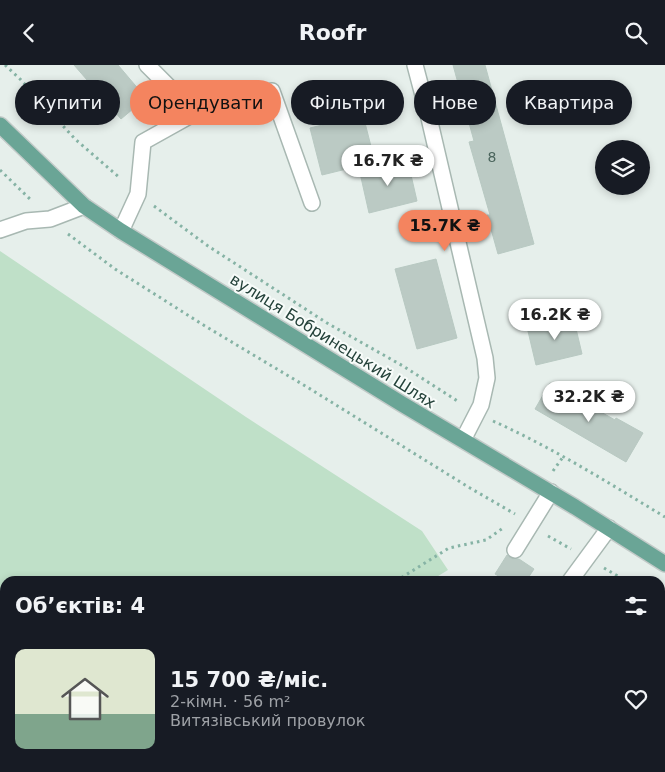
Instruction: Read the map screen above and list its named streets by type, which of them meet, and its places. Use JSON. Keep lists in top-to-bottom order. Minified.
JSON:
{"streets":{"main road":["вулиця Бобринецький Шлях"]},"house_numbers":["8"],"page":{"header":"Roofr","chip":["Купити","Орендувати","Фільтри","Нове","Квартира"],"price":["16.7K ₴","15.7K ₴","16.2K ₴","32.2K ₴"],"heading":"Об’єктів: 4","list":[{"name":"15 700 ₴/міс.","note":"2-кімн. · 56 m² · Витязівський провулок"}]}}
